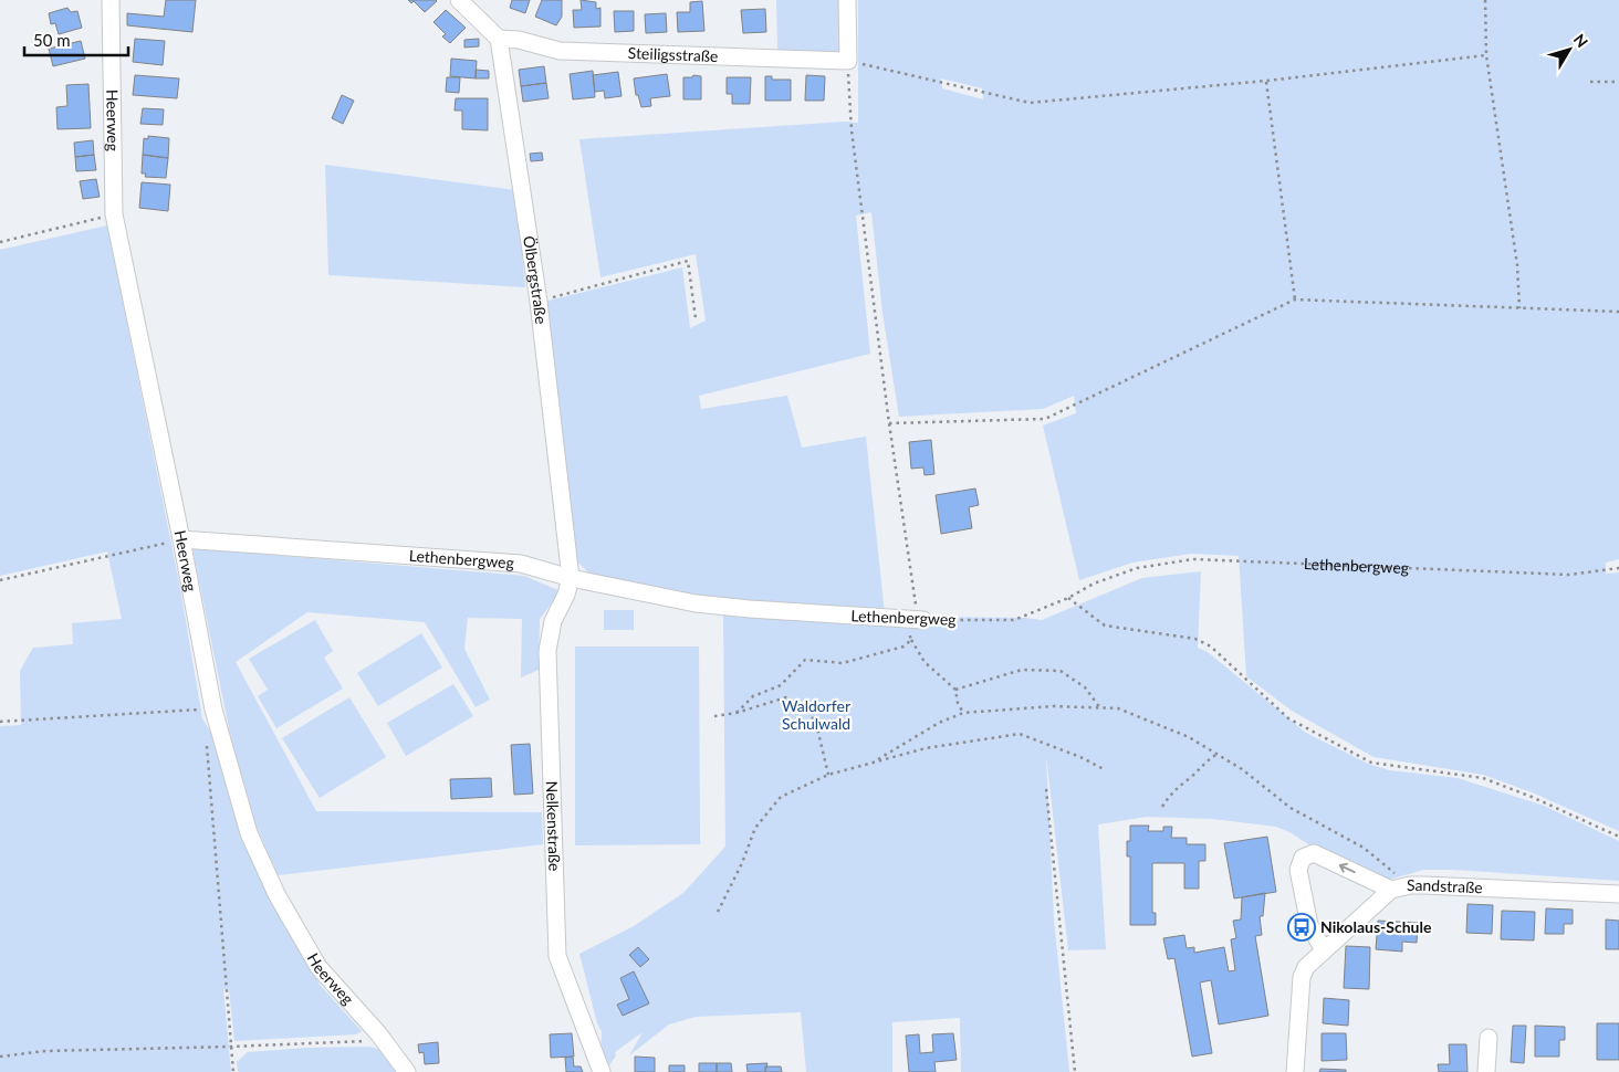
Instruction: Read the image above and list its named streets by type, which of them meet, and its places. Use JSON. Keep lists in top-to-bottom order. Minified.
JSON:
{"streets":{"street":["Steiligsstraße","Heerweg","Ölbergstraße","Lethenbergweg","Nelkenstraße","Sandstraße"]},"crossings":[["Steiligsstraße","Ölbergstraße"],["Heerweg","Lethenbergweg"],["Ölbergstraße","Lethenbergweg"],["Ölbergstraße","Nelkenstraße"],["Lethenbergweg","Nelkenstraße"]],"parks":["Waldorfer Schulwald"],"places":{"bus stop":["Nikolaus-Schule"]},"scale_bar":"50 m","north":"top right"}
